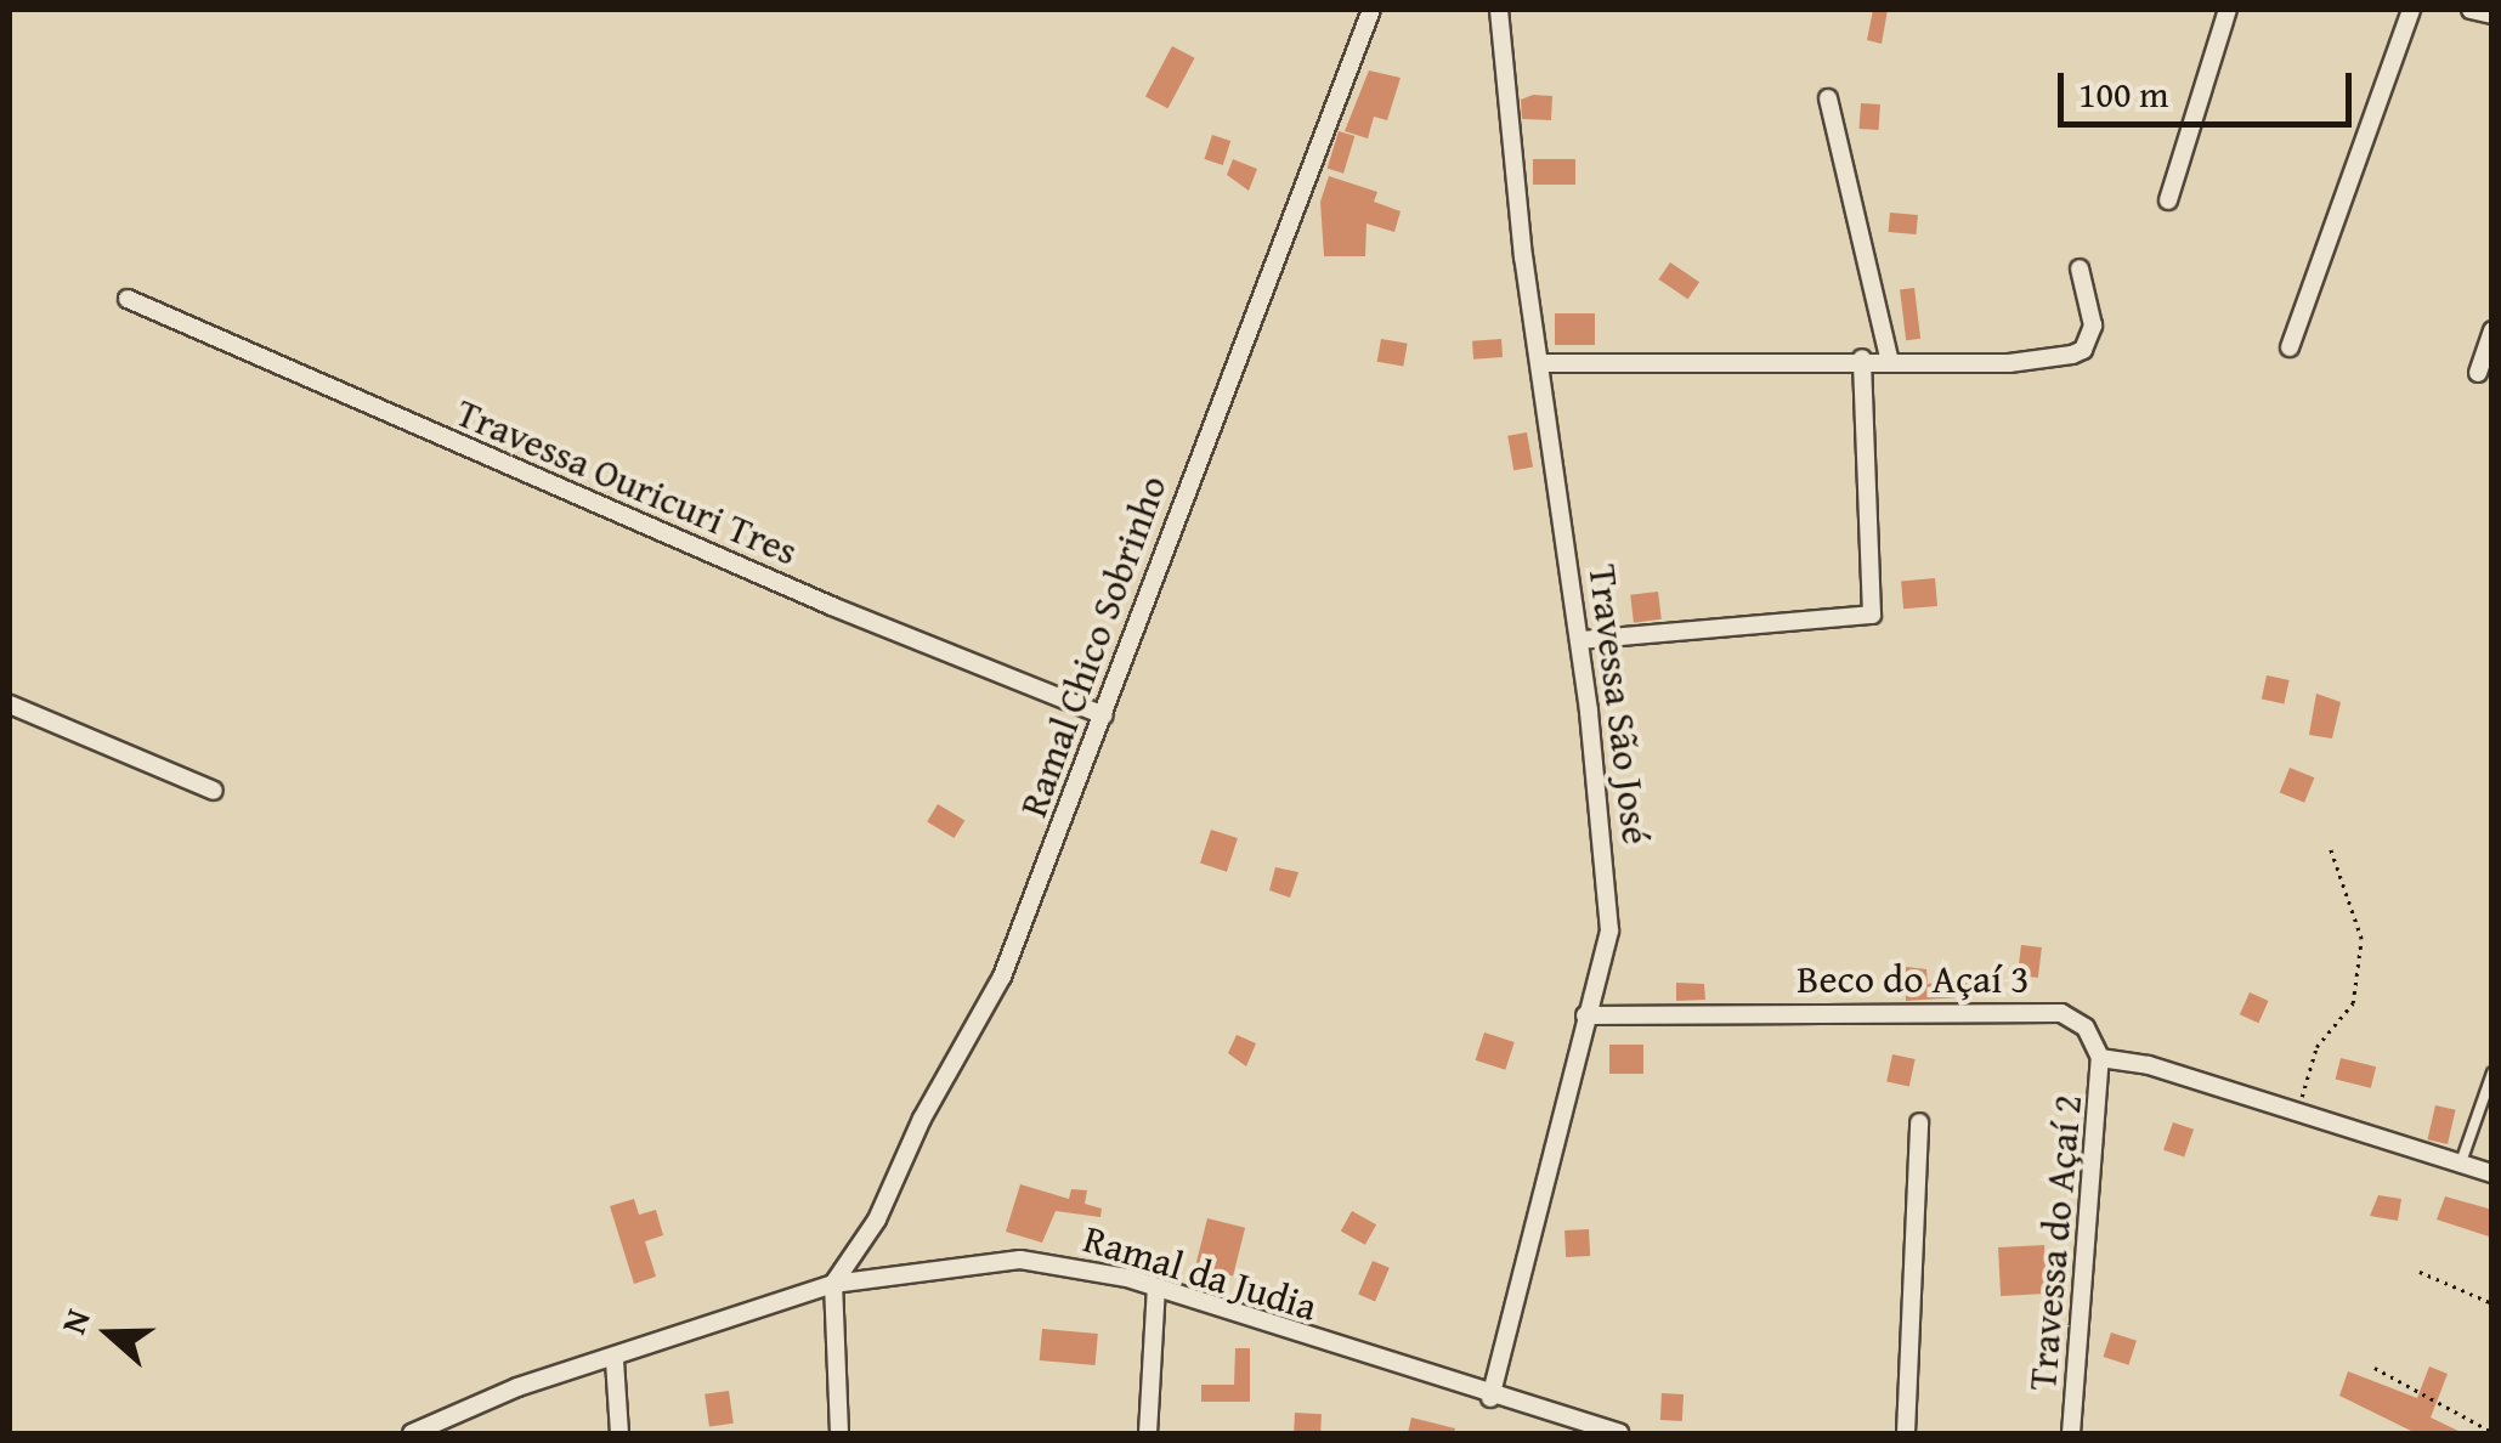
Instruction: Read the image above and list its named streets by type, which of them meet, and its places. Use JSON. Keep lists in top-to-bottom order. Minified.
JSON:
{"streets":{"street":["Travessa Ouricuri Tres","Ramal Chico Sobrinho","Travessa São José","Beco do Açaí 3","Travessa do Açaí 2","Ramal da Judia"]},"crossings":[["Travessa Ouricuri Tres","Ramal Chico Sobrinho"],["Ramal Chico Sobrinho","Ramal da Judia"],["Travessa São José","Beco do Açaí 3"],["Travessa São José","Ramal da Judia"],["Beco do Açaí 3","Travessa do Açaí 2"]],"scale_bar":"100 m","north":"left"}
